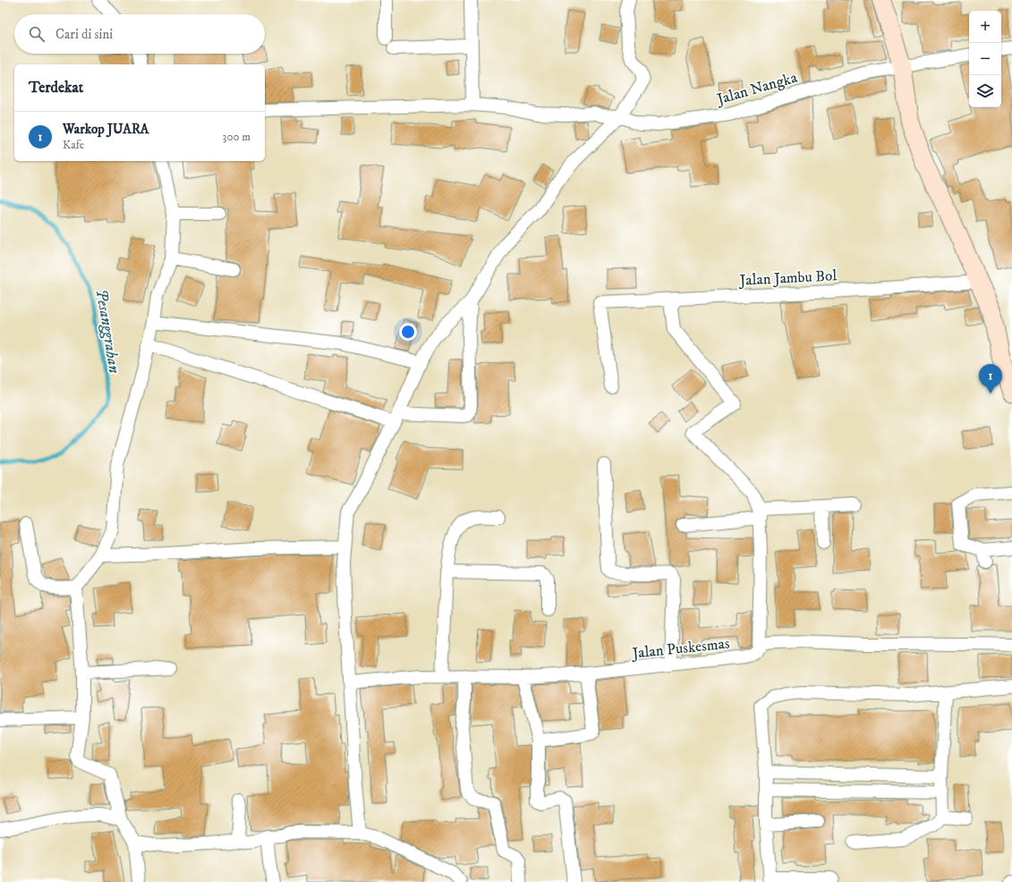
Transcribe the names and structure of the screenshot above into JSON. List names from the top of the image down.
{
  "streets": {
    "street": ["Jalan Nangka", "Jalan Jambu Bol", "Jalan Puskesmas"]
  },
  "water": ["Pesanggrahan"],
  "page": {
    "map_buttons": ["+", "−"],
    "search": "Cari di sini",
    "heading": "Terdekat",
    "list": [
      {
        "mark": "1",
        "name": "Warkop JUARA",
        "note": "Kafe",
        "value": "300 m"
      }
    ],
    "pins": "1"
  }
}
